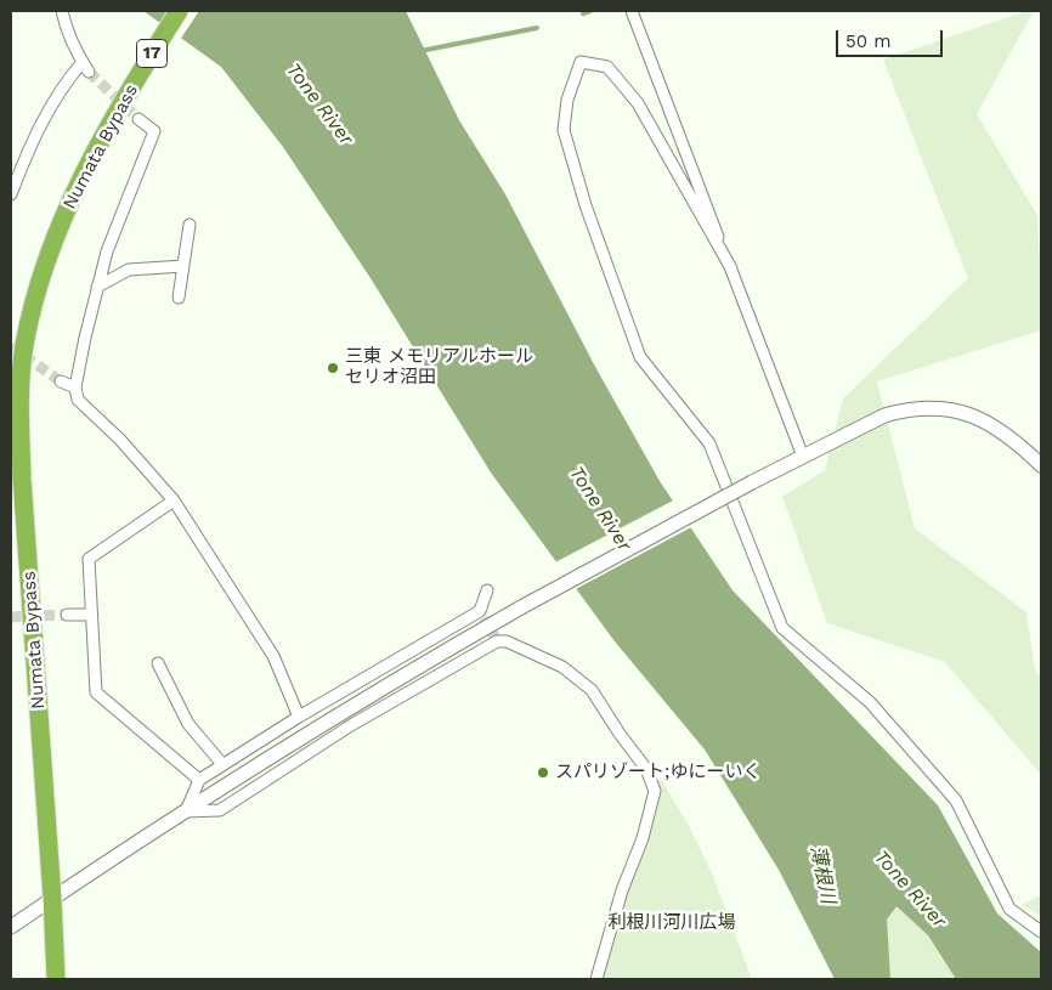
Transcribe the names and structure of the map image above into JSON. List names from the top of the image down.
{
  "streets": {
    "highway": ["17", "Numata Bypass"]
  },
  "water": ["Tone River", "薄根川"],
  "parks": ["利根川河川広場"],
  "places": ["三東 メモリアルホール セリオ沼田", "スパリゾート;ゆにーいく"],
  "scale_bar": "50 m"
}
